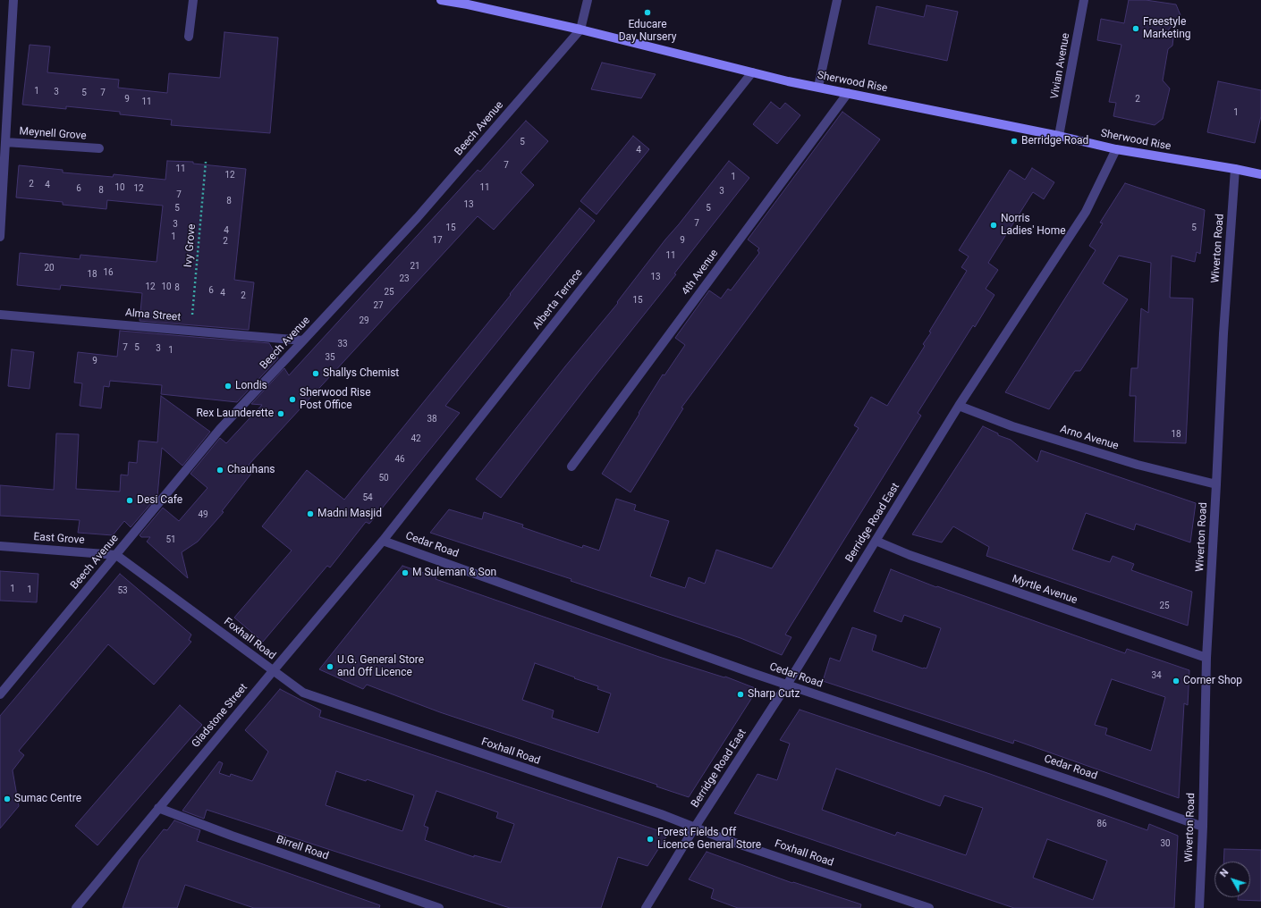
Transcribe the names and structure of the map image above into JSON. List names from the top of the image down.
{
  "streets": {
    "main road": ["Sherwood Rise"],
    "street": [
      "Vivian Avenue",
      "Beech Avenue",
      "Meynell Grove",
      "Wiverton Road",
      "4th Avenue",
      "Alberta Terrace",
      "Alma Street",
      "Arno Avenue",
      "Berridge Road East",
      "East Grove",
      "Cedar Road",
      "Myrtle Avenue",
      "Foxhall Road",
      "Gladstone Street",
      "Birrell Road"
    ],
    "path": ["Ivy Grove"]
  },
  "crossings": [
    ["Vivian Avenue", "Sherwood Rise"],
    ["Sherwood Rise", "Beech Avenue"],
    ["Sherwood Rise", "Wiverton Road"],
    ["Sherwood Rise", "4th Avenue"],
    ["Sherwood Rise", "Alberta Terrace"],
    ["Sherwood Rise", "Berridge Road East"],
    ["Beech Avenue", "Alma Street"],
    ["Beech Avenue", "East Grove"],
    ["Beech Avenue", "Foxhall Road"],
    ["Ivy Grove", "Alma Street"],
    ["Wiverton Road", "Arno Avenue"],
    ["Wiverton Road", "Cedar Road"],
    ["Wiverton Road", "Myrtle Avenue"],
    ["Alberta Terrace", "Cedar Road"],
    ["Alberta Terrace", "Gladstone Street"],
    ["Arno Avenue", "Berridge Road East"],
    ["Berridge Road East", "Cedar Road"],
    ["Berridge Road East", "Myrtle Avenue"],
    ["Berridge Road East", "Foxhall Road"],
    ["East Grove", "Foxhall Road"],
    ["Cedar Road", "Gladstone Street"],
    ["Foxhall Road", "Gladstone Street"],
    ["Gladstone Street", "Birrell Road"]
  ],
  "places": [
    "Educare Day Nursery",
    "Freestyle Marketing",
    "Berridge Road",
    "Norris Ladies' Home",
    "Shallys Chemist",
    "Londis",
    "Sherwood Rise Post Office",
    "Rex Launderette",
    "Chauhans",
    "Desi Cafe",
    "Madni Masjid",
    "M Suleman & Son",
    "U.G. General Store and Off Licence",
    "Corner Shop",
    "Sharp Cutz",
    "Sumac Centre",
    "Forest Fields Off Licence General Store"
  ],
  "house_numbers": [
    "1",
    "3",
    "5",
    "7",
    "9",
    "2",
    "11",
    "1",
    "5",
    "4",
    "7",
    "11",
    "12",
    "1",
    "2",
    "4",
    "10",
    "11",
    "6",
    "12",
    "8",
    "3",
    "7",
    "8",
    "13",
    "5",
    "5",
    "7",
    "3",
    "15",
    "5",
    "4",
    "1",
    "17",
    "9",
    "2",
    "11",
    "21",
    "20",
    "16",
    "18",
    "13",
    "23",
    "12",
    "10",
    "8",
    "6",
    "25",
    "4",
    "2",
    "15",
    "27",
    "29",
    "33",
    "7",
    "5",
    "3",
    "1",
    "35",
    "9",
    "38",
    "18",
    "42",
    "46",
    "50",
    "54",
    "49",
    "51",
    "1",
    "1",
    "53",
    "25",
    "34",
    "86",
    "30"
  ],
  "north": "top left"
}
